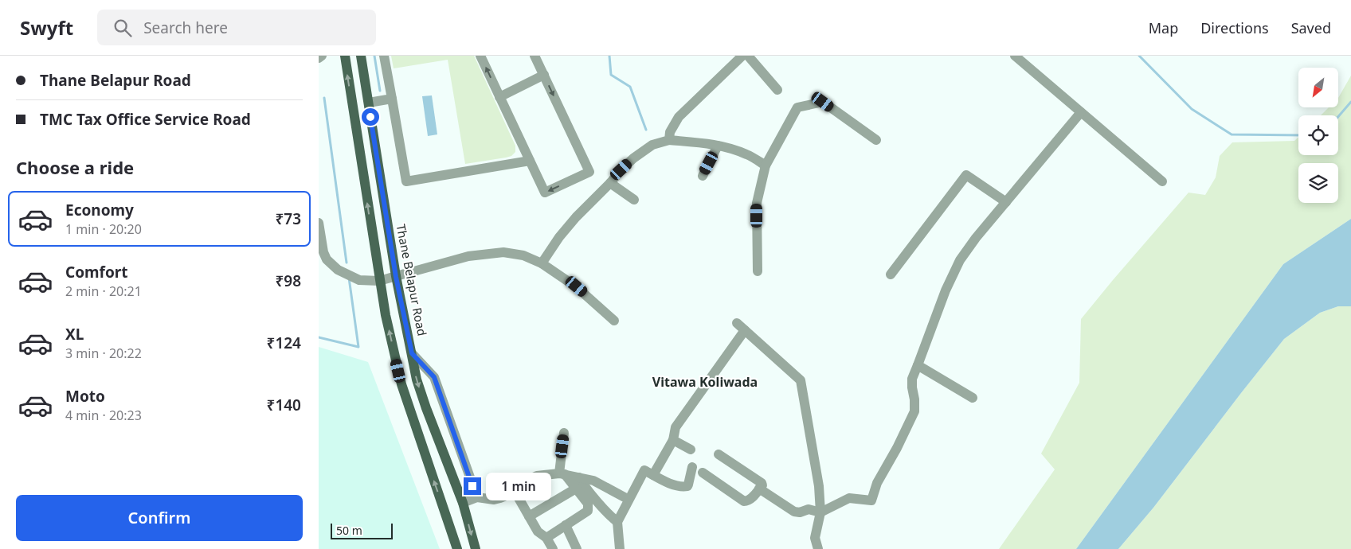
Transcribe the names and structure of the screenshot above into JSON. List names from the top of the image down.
{
  "streets": {
    "main road": ["Thane Belapur Road"]
  },
  "districts": ["Vitawa Koliwada"],
  "scale_bar": "50 m",
  "north": "bottom left",
  "page": {
    "header": "Swyft",
    "search": "Search here",
    "nav": ["Map", "Directions", "Saved"],
    "banner": ["Thane Belapur Road", "TMC Tax Office Service Road"],
    "heading": "Choose a ride",
    "list": [
      {
        "name": "Economy",
        "note": "1 min · 20:20",
        "value": "₹73"
      },
      {
        "name": "Comfort",
        "note": "2 min · 20:21",
        "value": "₹98"
      },
      {
        "name": "XL",
        "note": "3 min · 20:22",
        "value": "₹124"
      },
      {
        "name": "Moto",
        "note": "4 min · 20:23",
        "value": "₹140"
      }
    ],
    "bubble": "1 min",
    "buttons": "Confirm",
    "scale": "50 m"
  }
}
